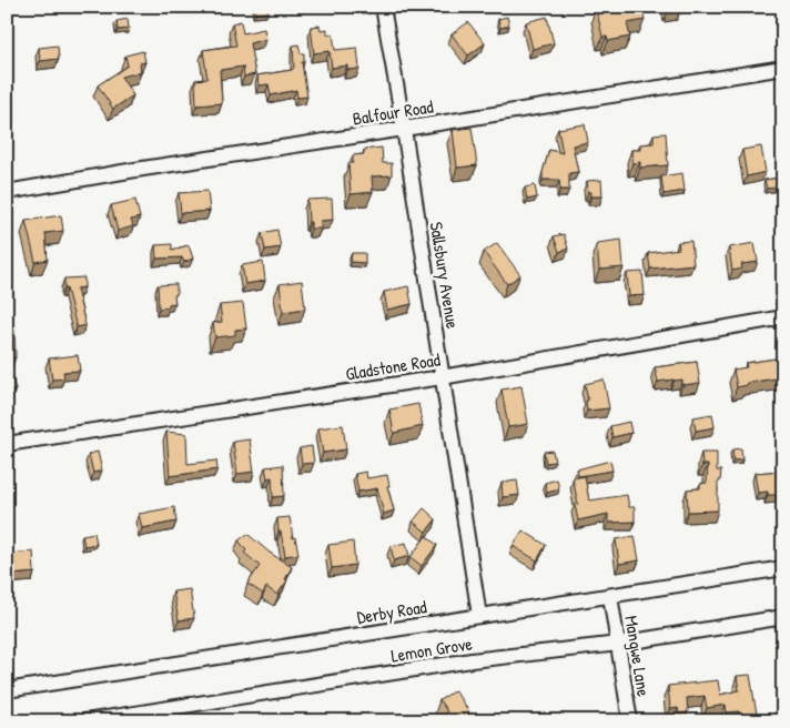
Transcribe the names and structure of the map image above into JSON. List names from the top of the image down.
{
  "streets": {
    "street": [
      "Balfour Road",
      "Sallsbury Avenue",
      "Gladstone Road",
      "Derby Road",
      "Lemon Grove",
      "Mangwe Lane"
    ]
  },
  "crossings": [
    ["Balfour Road", "Sallsbury Avenue"],
    ["Sallsbury Avenue", "Gladstone Road"],
    ["Sallsbury Avenue", "Derby Road"],
    ["Derby Road", "Mangwe Lane"],
    ["Lemon Grove", "Mangwe Lane"]
  ]
}
